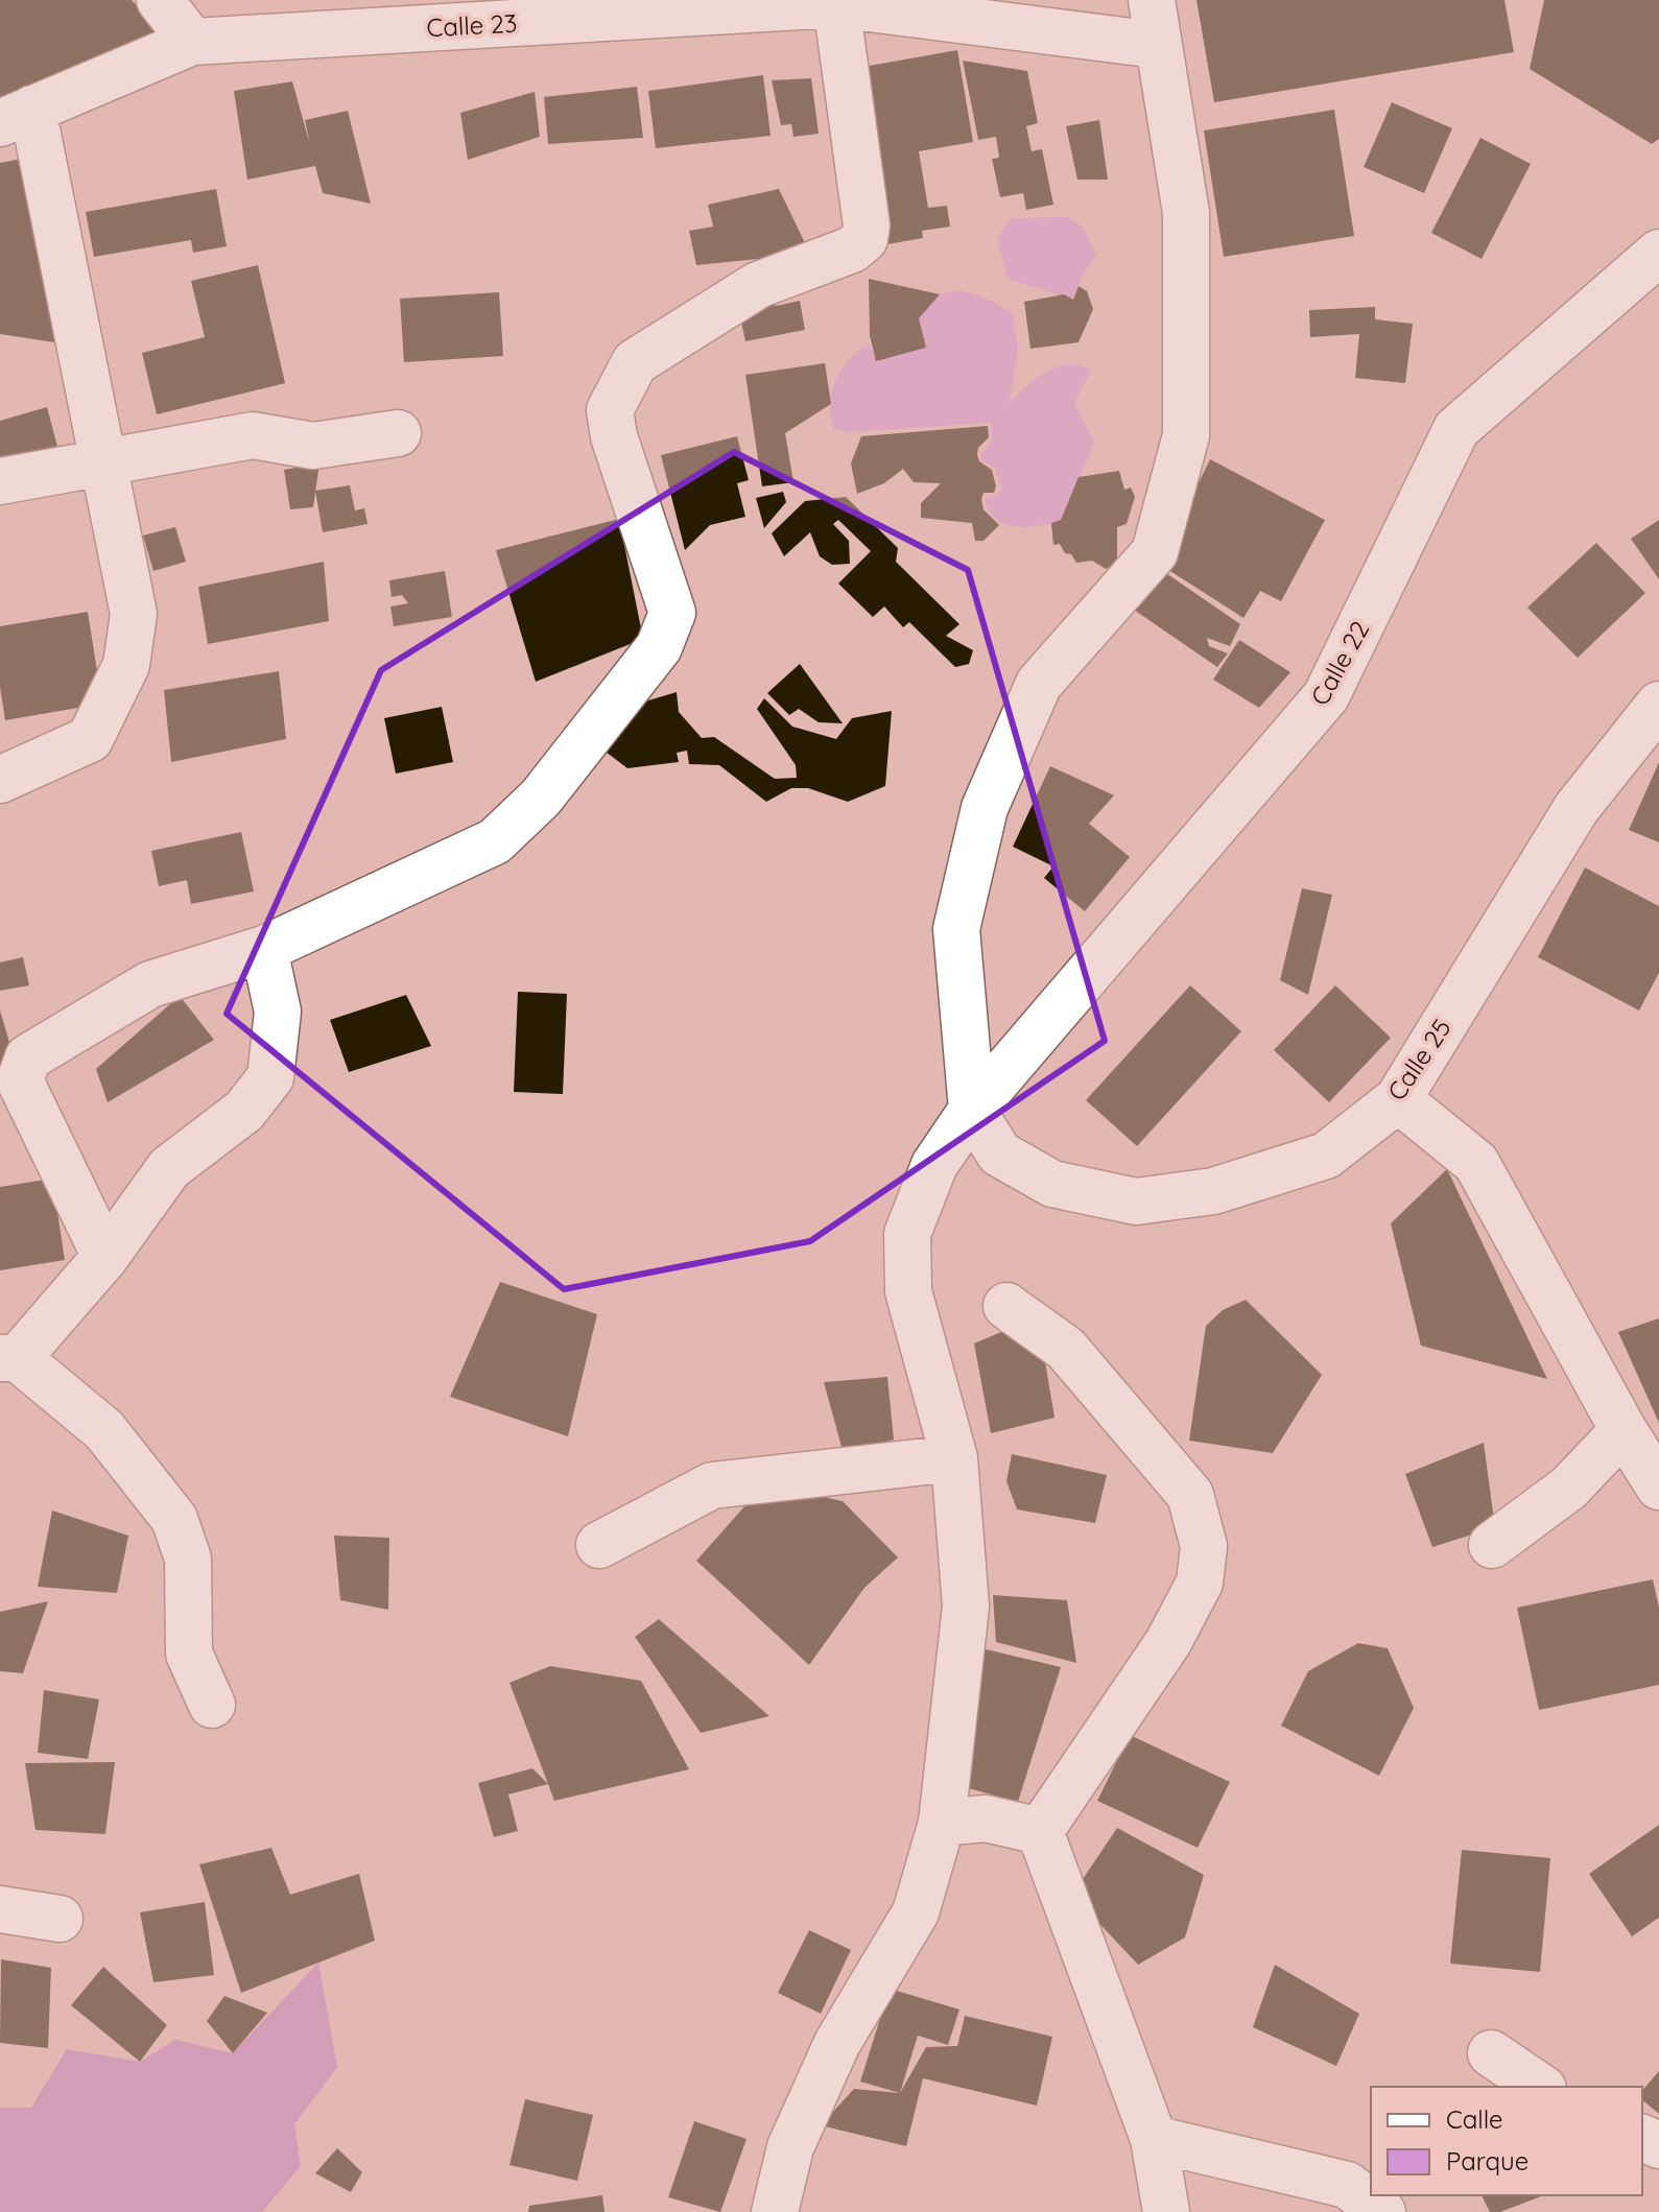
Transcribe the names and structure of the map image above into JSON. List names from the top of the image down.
{
  "streets": {
    "street": ["Calle 23", "Calle 22", "Calle 25"]
  },
  "crossings": [
    ["Calle 22", "Calle 25"]
  ],
  "legend": ["Calle", "Parque"]
}
